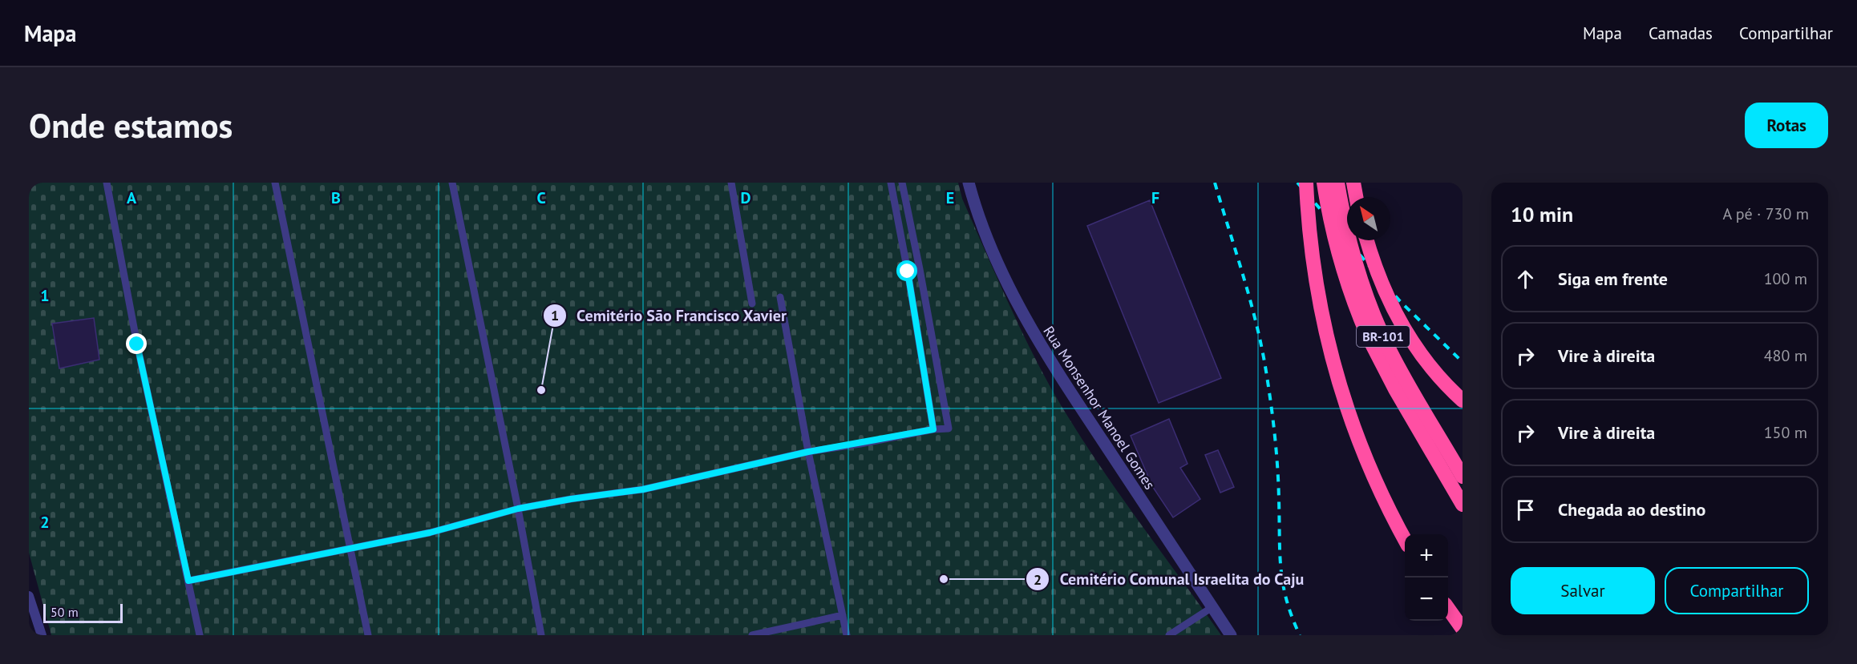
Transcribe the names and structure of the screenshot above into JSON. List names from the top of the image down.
{
  "streets": {
    "highway": ["BR-101"],
    "street": ["Rua Monsenhor Manoel Gomes"]
  },
  "places": ["Cemitério São Francisco Xavier", "Cemitério Comunal Israelita do Caju"],
  "scale_bar": "50 m",
  "north": "top left",
  "page": {
    "header": "Mapa",
    "nav": ["Mapa", "Camadas", "Compartilhar"],
    "buttons": [
      "Rotas",
      ["Salvar", "Compartilhar"]
    ],
    "title": "Onde estamos",
    "heading": ["10 min", "A pé · 730 m"],
    "list": [
      ["Siga em frente", "100 m"],
      ["Vire à direita", "480 m"],
      ["Vire à direita", "150 m"],
      "Chegada ao destino"
    ],
    "map_buttons": ["+", "−"],
    "scale": "50 m"
  },
  "grid": {
    "columns": [
      "A",
      "B",
      "C",
      "D",
      "E",
      "F"
    ],
    "rows": ["1", "2"]
  }
}
